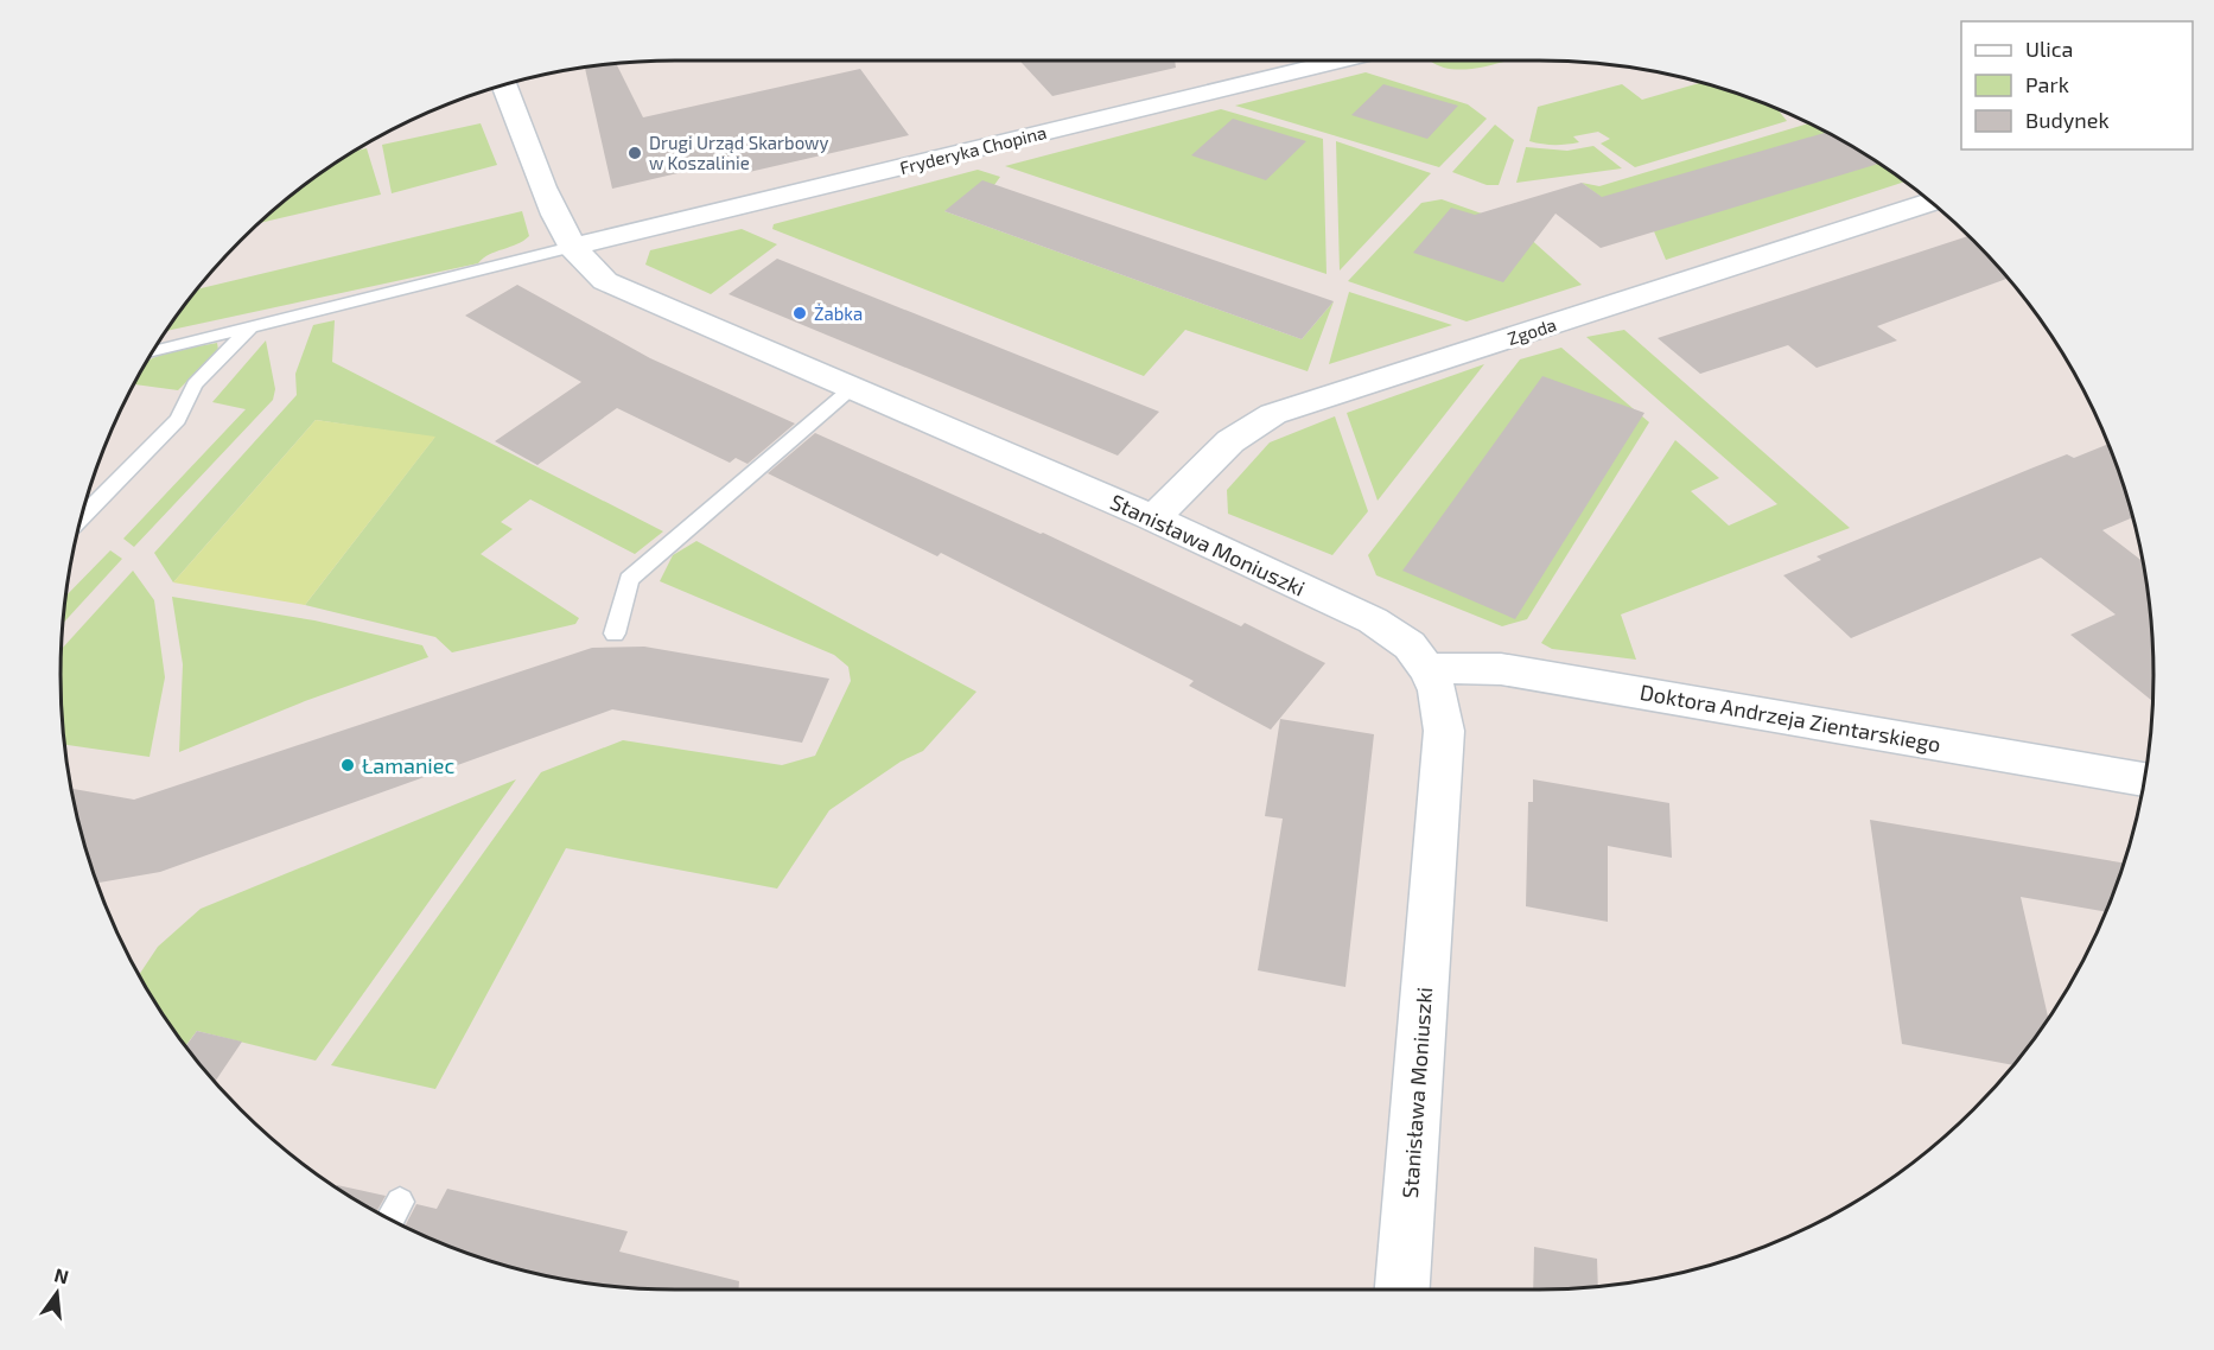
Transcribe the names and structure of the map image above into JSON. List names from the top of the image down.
{
  "streets": {
    "street": [
      "Fryderyka Chopina",
      "Zgoda",
      "Stanisława Moniuszki",
      "Doktora Andrzeja Zientarskiego"
    ]
  },
  "crossings": [
    ["Fryderyka Chopina", "Stanisława Moniuszki"],
    ["Zgoda", "Stanisława Moniuszki"],
    ["Stanisława Moniuszki", "Doktora Andrzeja Zientarskiego"]
  ],
  "places": ["Drugi Urząd Skarbowy w Koszalinie", "Żabka", "Łamaniec"],
  "legend": ["Ulica", "Park", "Budynek"],
  "north": "top"
}
